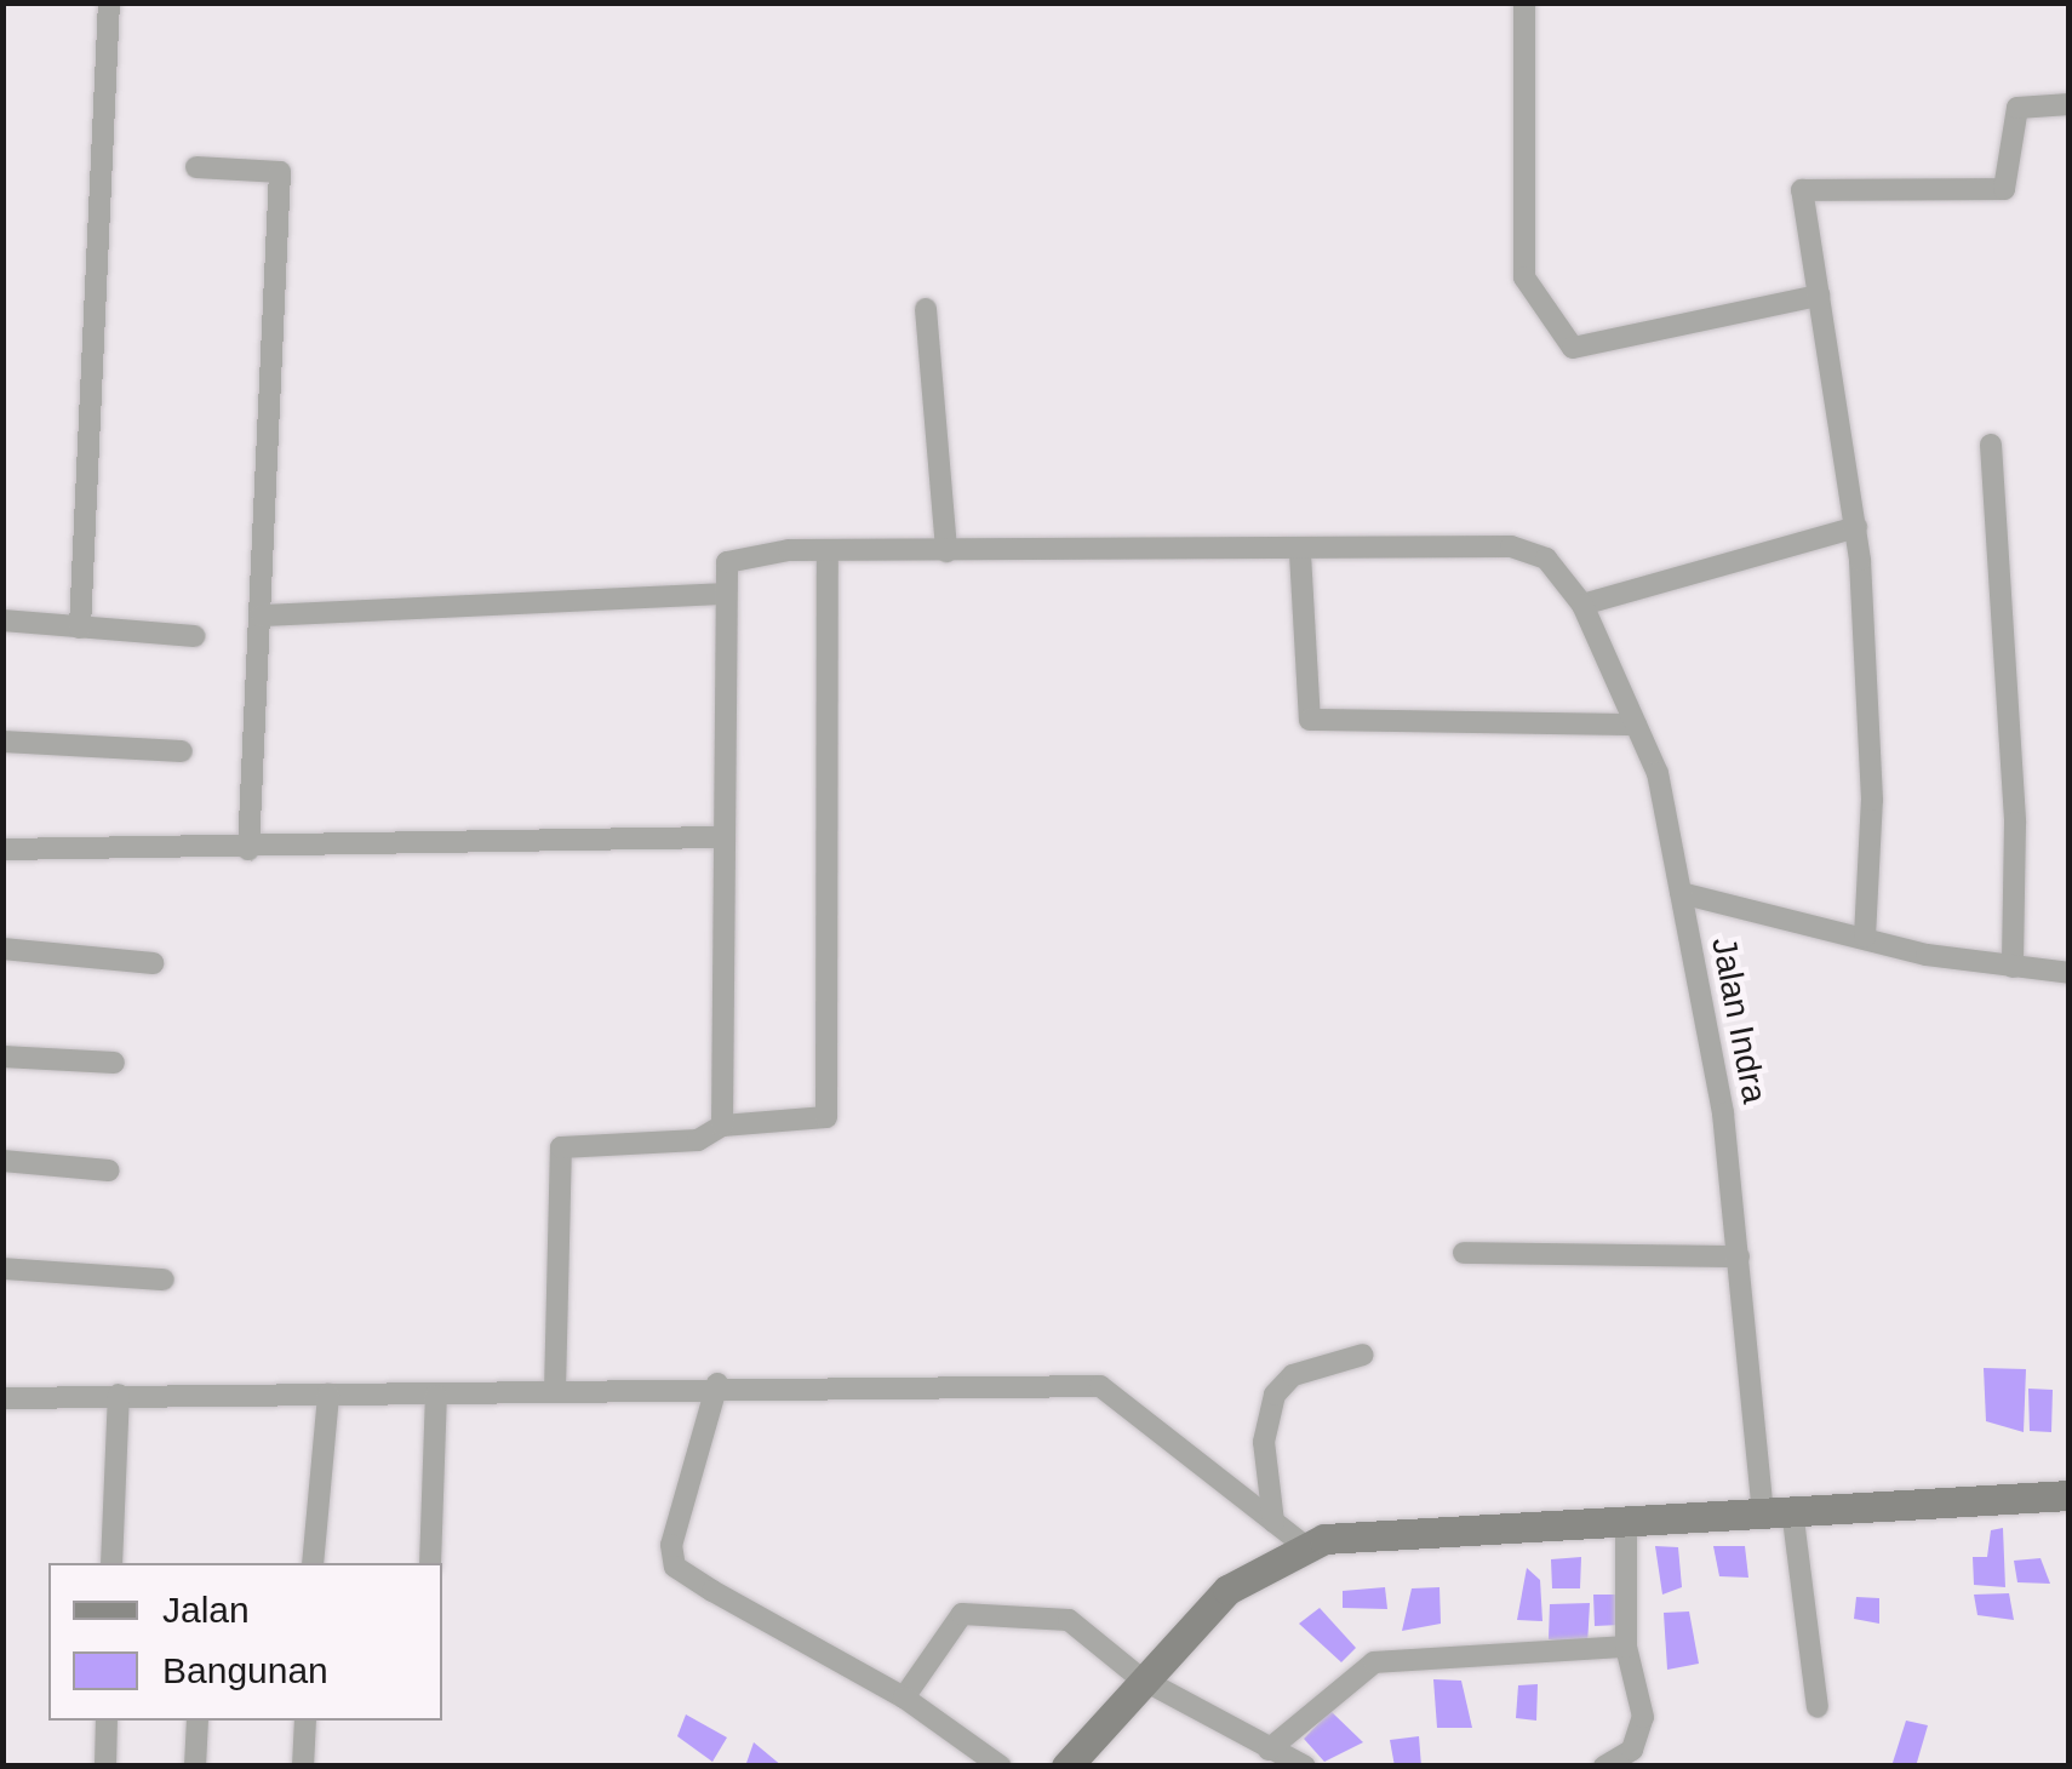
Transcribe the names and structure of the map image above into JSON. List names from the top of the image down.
{
  "streets": {
    "street": ["Jalan Indra"]
  },
  "legend": ["Jalan", "Bangunan"]
}
